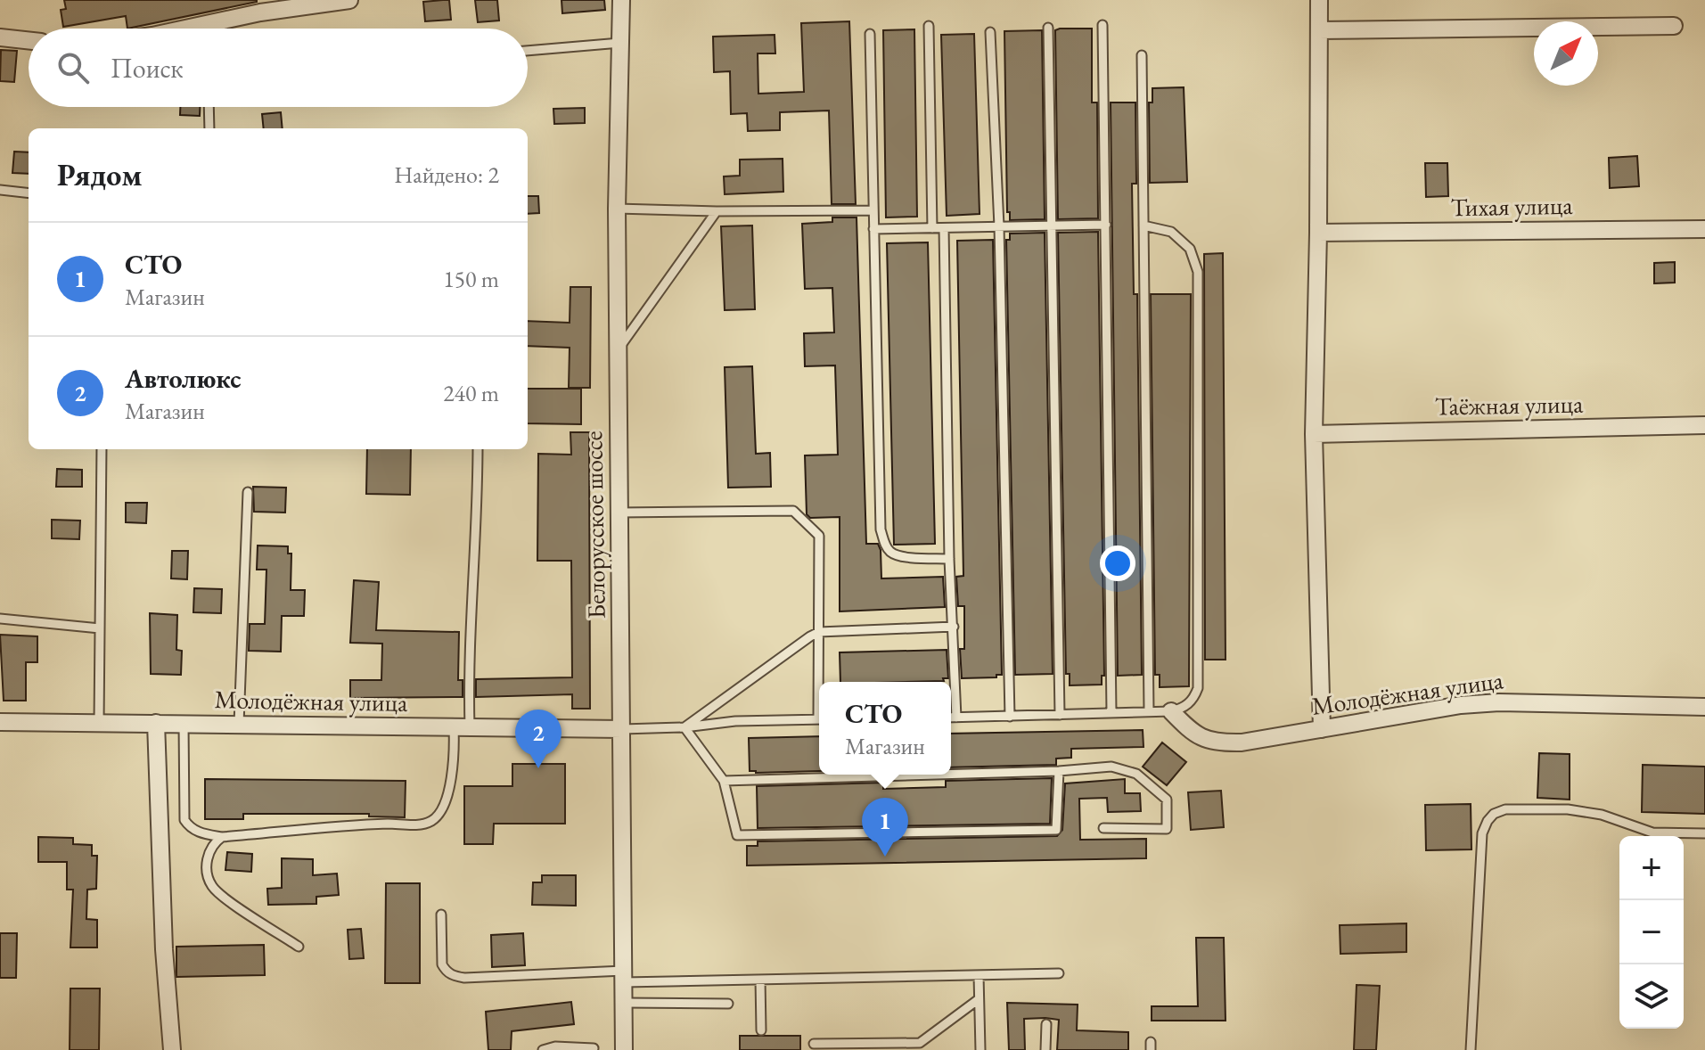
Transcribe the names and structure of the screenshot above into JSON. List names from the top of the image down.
{
  "streets": {
    "street": [
      "Тихая улица",
      "Таёжная улица",
      "Белорусское шоссе",
      "Молодёжная улица"
    ]
  },
  "crossings": [
    ["Белорусское шоссе", "Молодёжная улица"]
  ],
  "north": "top right",
  "page": {
    "search": "Поиск",
    "heading": ["Рядом", "Найдено: 2"],
    "list": [
      {
        "mark": "1",
        "name": "СТО",
        "note": "Магазин",
        "value": "150 m"
      },
      {
        "mark": "2",
        "name": "Автолюкс",
        "note": "Магазин",
        "value": "240 m"
      }
    ],
    "popup": ["СТО", "Магазин"],
    "pins": ["2", "1"],
    "map_buttons": ["+", "−"]
  }
}
